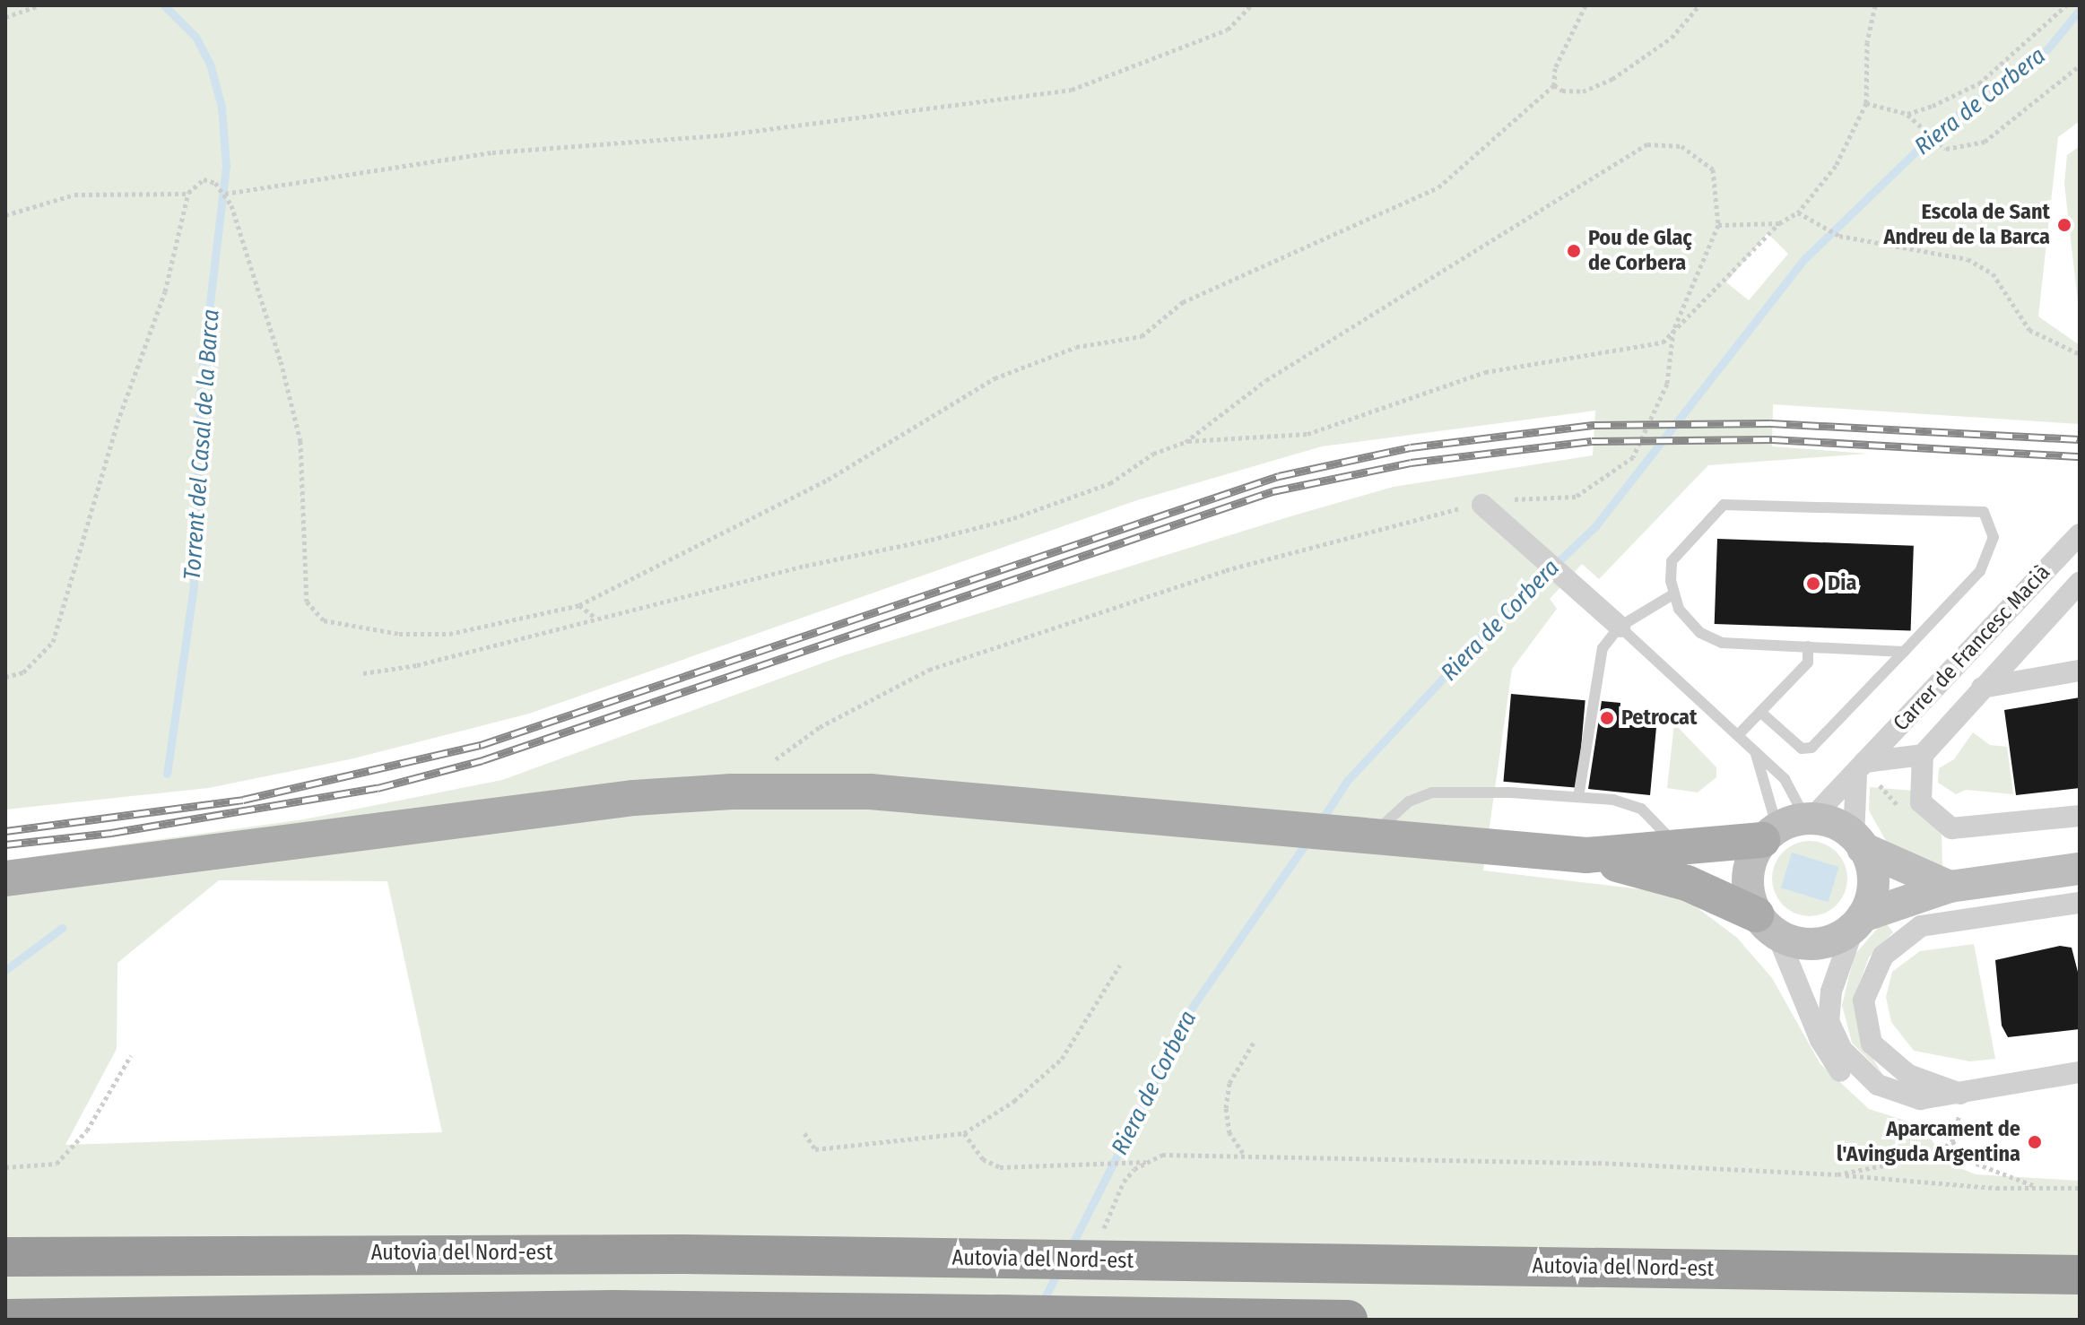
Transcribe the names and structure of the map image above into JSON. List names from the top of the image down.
{
  "streets": {
    "highway": ["Autovia del Nord-est"],
    "street": ["Carrer de Francesc Macià"]
  },
  "water": ["Riera de Corbera", "Torrent del Casal de la Barca"],
  "places": [
    "Escola de Sant Andreu de la Barca",
    "Pou de Glaç de Corbera",
    "Dia",
    "Petrocat",
    "Aparcament de l'Avinguda Argentina"
  ]
}
